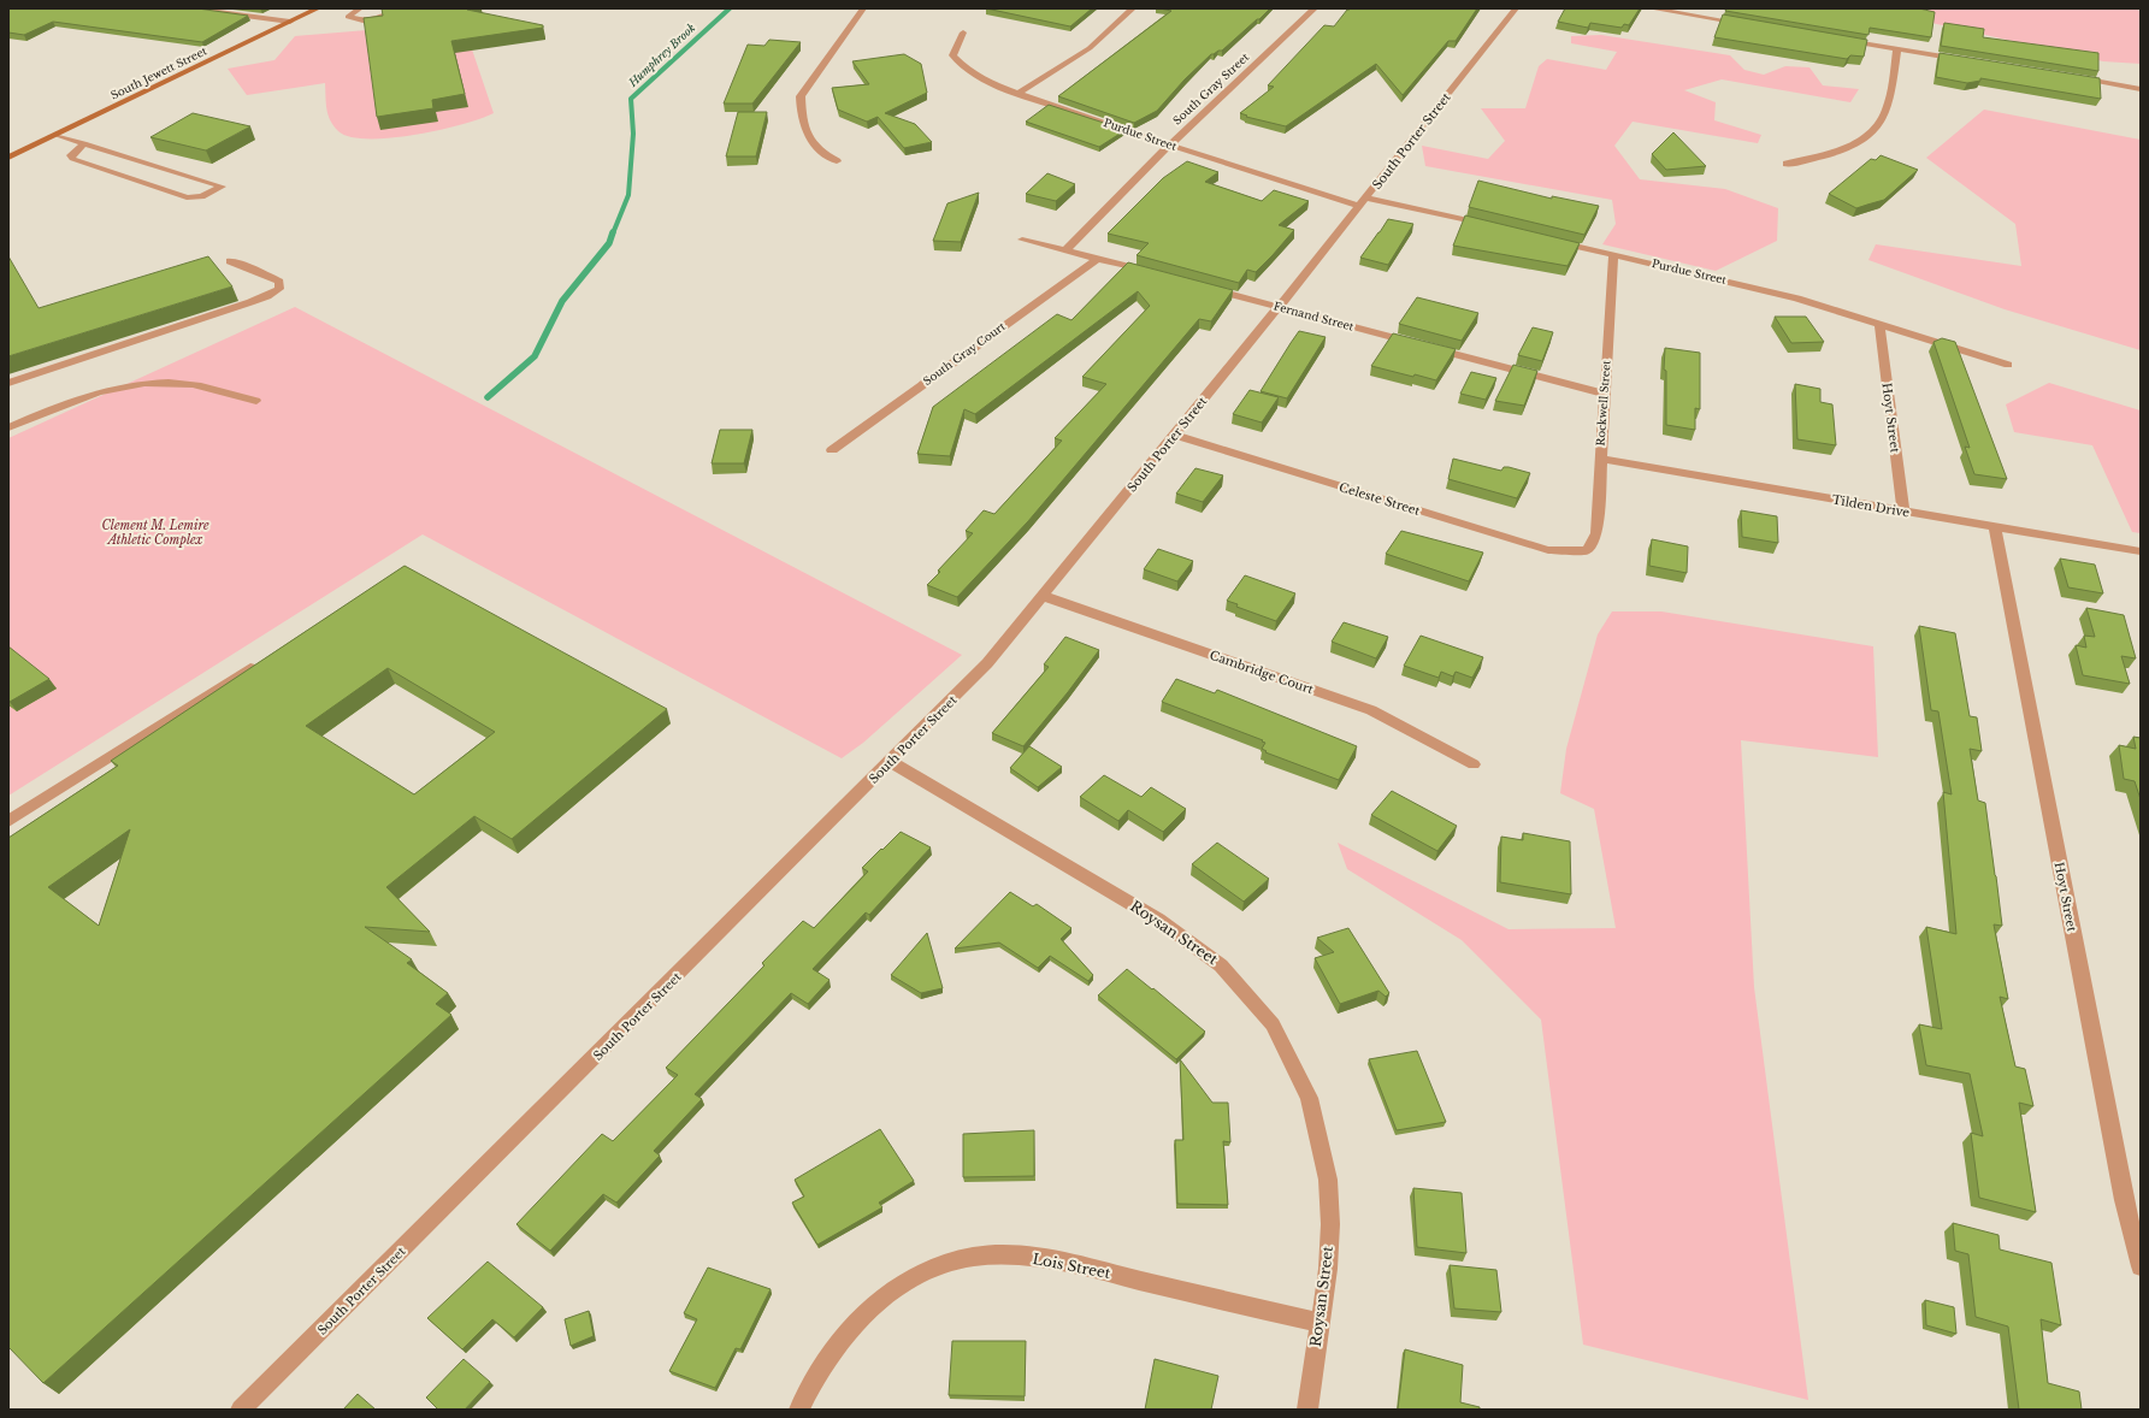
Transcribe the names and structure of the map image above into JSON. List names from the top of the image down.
{
  "streets": {
    "street": [
      "South Jewett Street",
      "South Gray Street",
      "Purdue Street",
      "South Porter Street",
      "Fernand Street",
      "South Gray Court",
      "Rockwell Street",
      "Hoyt Street",
      "Celeste Street",
      "Tilden Drive",
      "Cambridge Court",
      "Roysan Street",
      "Lois Street"
    ]
  },
  "crossings": [
    ["South Gray Street", "Purdue Street"],
    ["Purdue Street", "South Porter Street"],
    ["Purdue Street", "Rockwell Street"],
    ["Purdue Street", "Hoyt Street"],
    ["South Porter Street", "Fernand Street"],
    ["South Porter Street", "Celeste Street"],
    ["South Porter Street", "Cambridge Court"],
    ["South Porter Street", "Roysan Street"],
    ["Fernand Street", "Rockwell Street"],
    ["Rockwell Street", "Celeste Street"],
    ["Rockwell Street", "Tilden Drive"],
    ["Hoyt Street", "Tilden Drive"],
    ["Roysan Street", "Lois Street"]
  ],
  "water": ["Humphrey Brook"],
  "parks": ["Clement M. Lemire Athletic Complex"]
}
